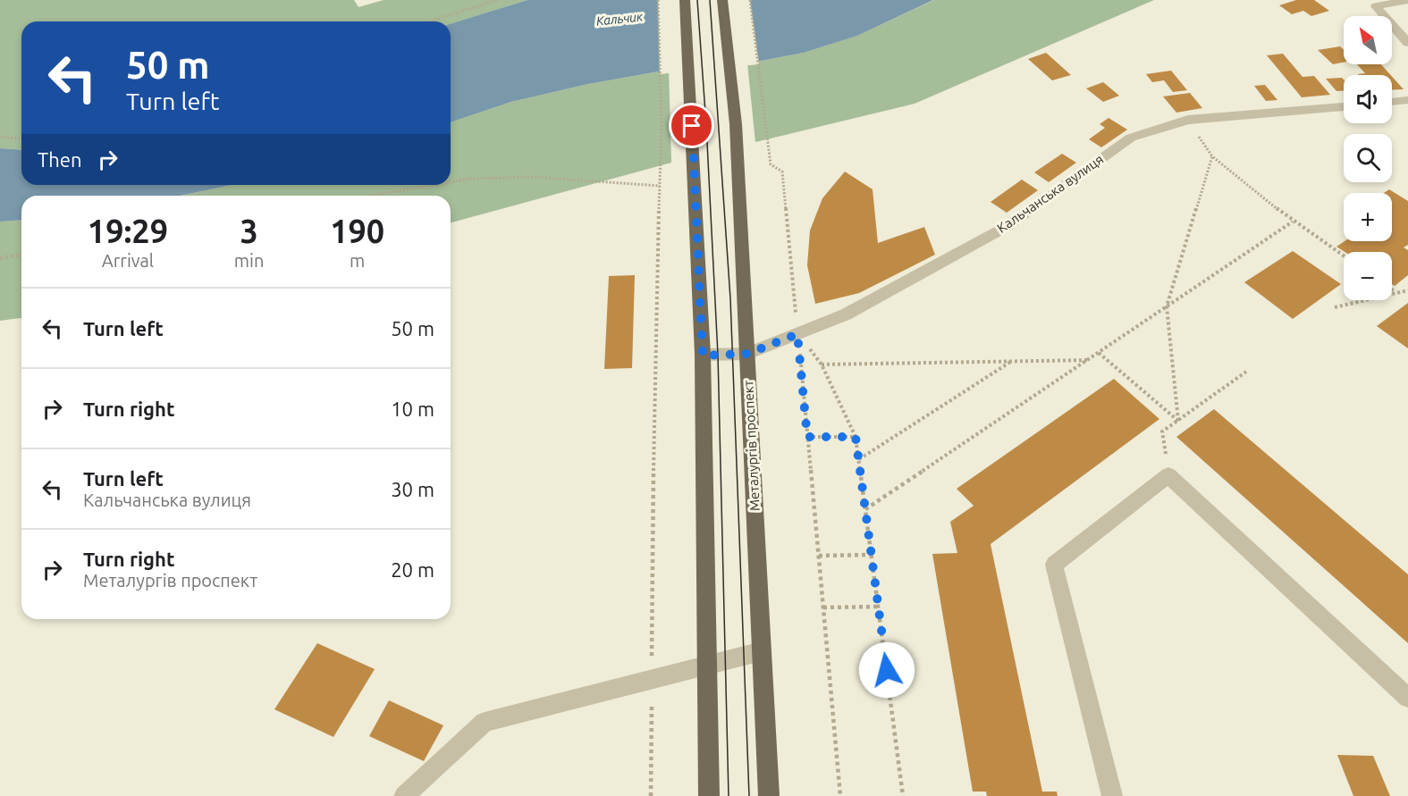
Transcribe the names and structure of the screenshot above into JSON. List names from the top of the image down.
{
  "streets": {
    "main road": ["Металургів проспект"],
    "street": ["Кальчанська вулиця"]
  },
  "crossings": [
    ["Кальчанська вулиця", "Металургів проспект"]
  ],
  "water": ["Кальчик"],
  "north": "top left",
  "page": {
    "map_buttons": ["+", "−"],
    "turn": ["50 m", "Turn left"],
    "then": "Then",
    "eta": [
      "19:29",
      "Arrival",
      "3",
      "min",
      "190",
      "m"
    ],
    "list": [
      {
        "name": "Turn left",
        "value": "50 m"
      },
      {
        "name": "Turn right",
        "value": "10 m"
      },
      {
        "name": "Turn left",
        "note": "Кальчанська вулиця",
        "value": "30 m"
      },
      {
        "name": "Turn right",
        "note": "Металургів проспект",
        "value": "20 m"
      }
    ]
  }
}
